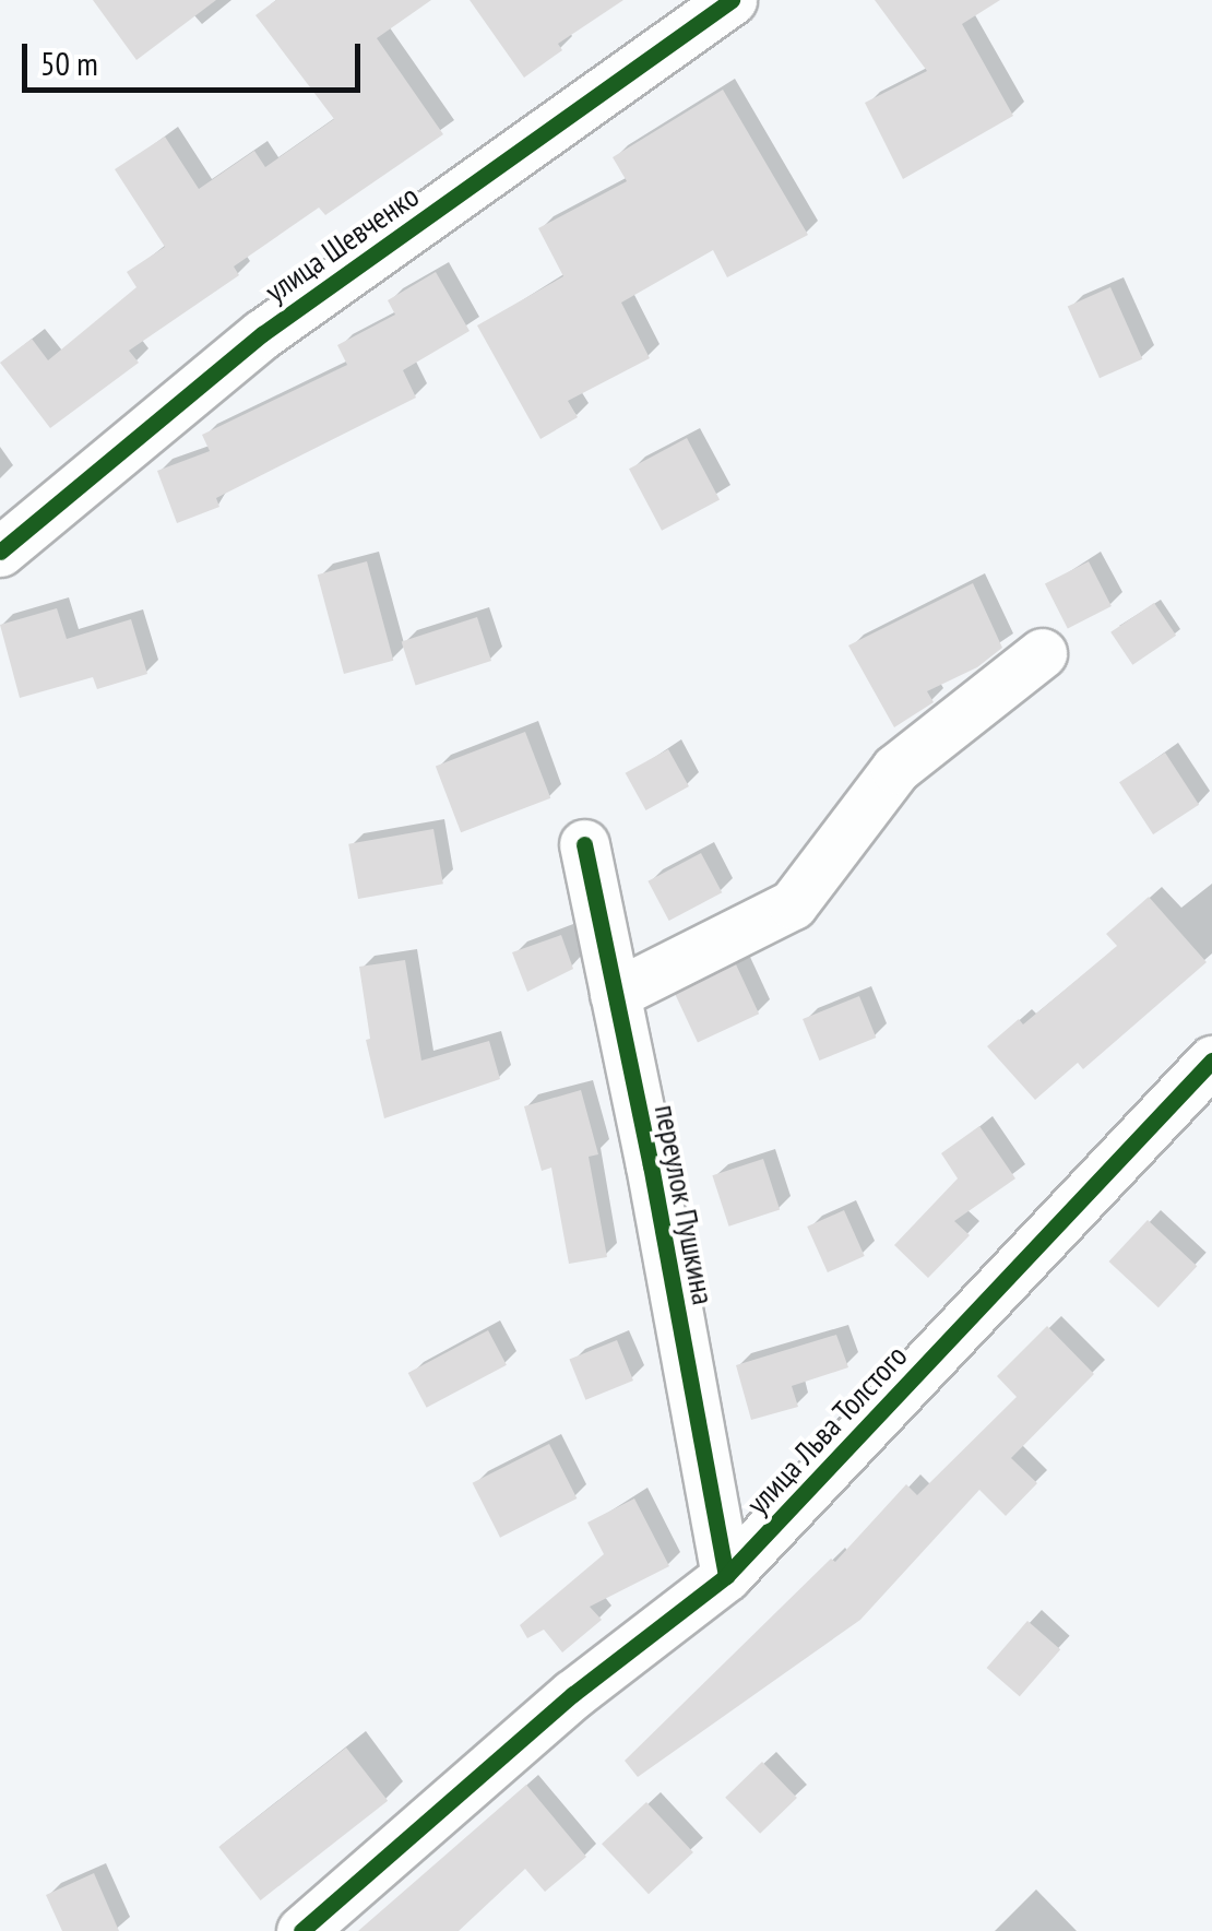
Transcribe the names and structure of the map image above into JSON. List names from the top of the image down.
{
  "streets": {
    "street": ["улица Шевченко", "переулок Пушкина", "улица Льва Толстого"]
  },
  "crossings": [
    ["переулок Пушкина", "улица Льва Толстого"]
  ],
  "scale_bar": "50 m"
}
